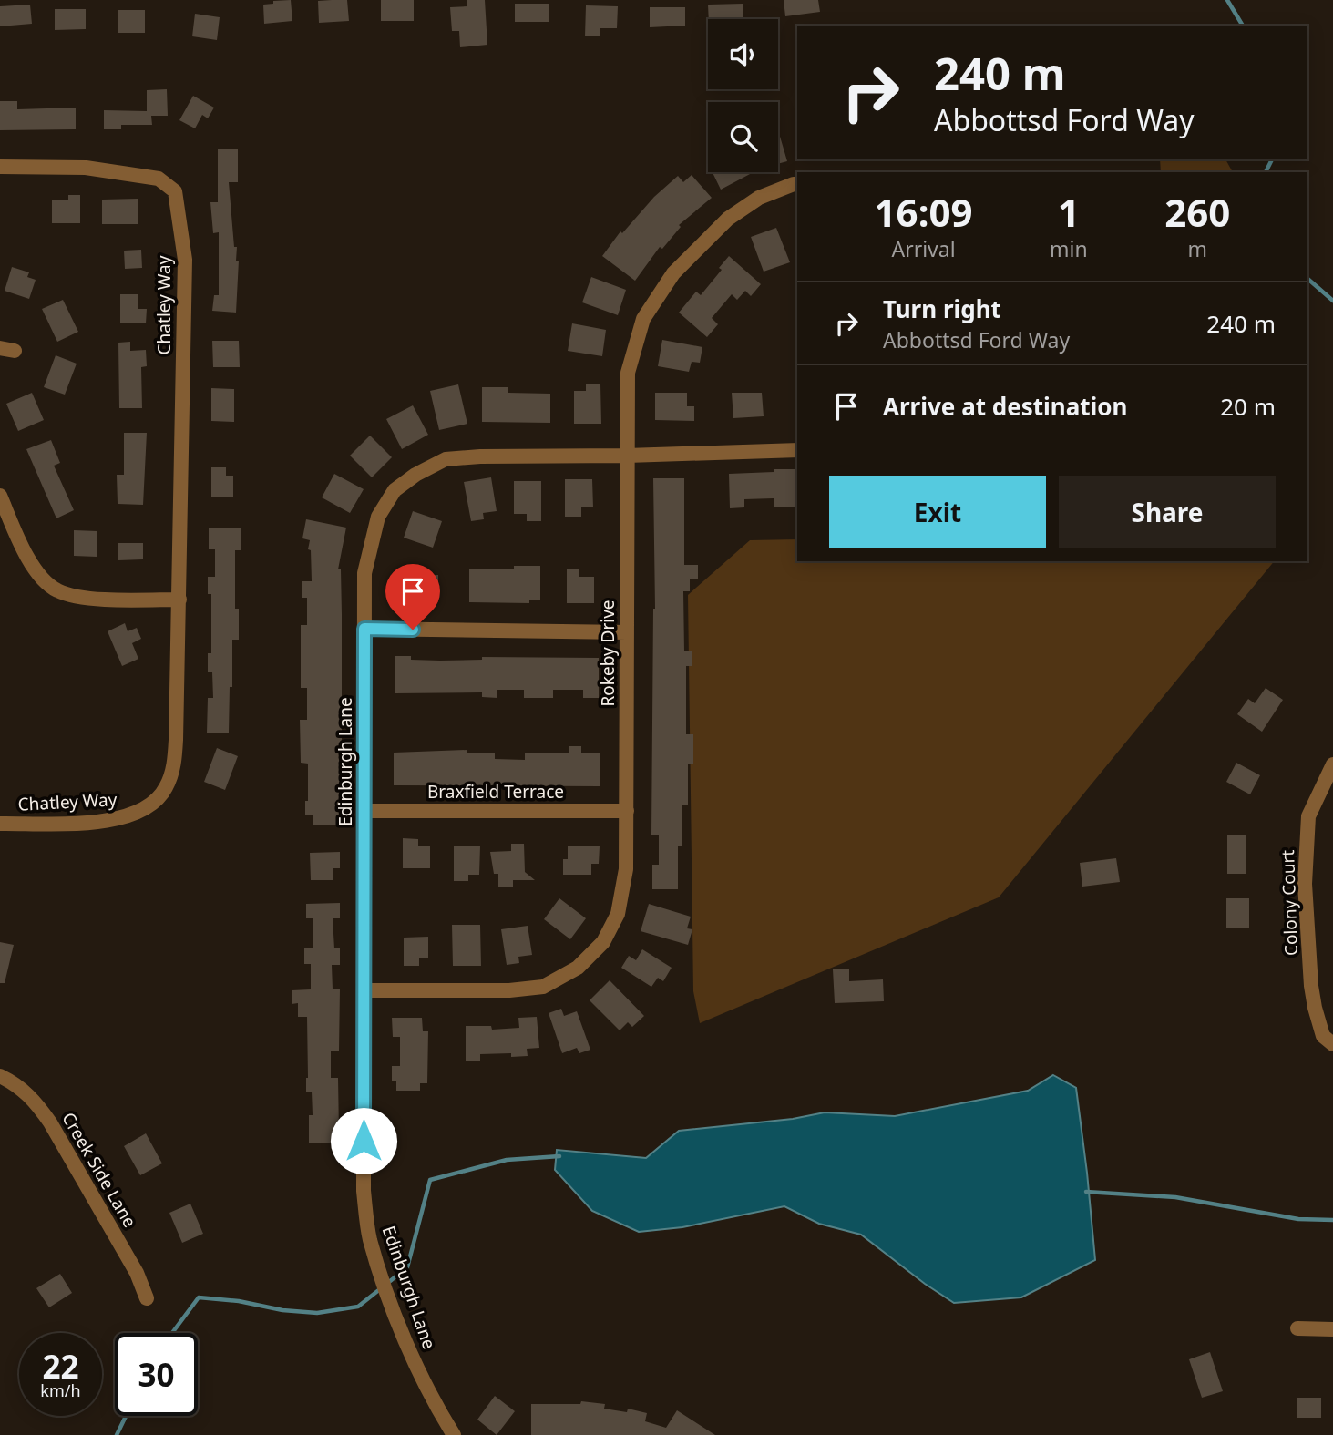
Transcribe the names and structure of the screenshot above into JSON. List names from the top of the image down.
{
  "streets": {
    "street": [
      "Chatley Way",
      "Rokeby Drive",
      "Edinburgh Lane",
      "Braxfield Terrace",
      "Colony Court",
      "Creek Side Lane"
    ]
  },
  "crossings": [
    ["Rokeby Drive", "Edinburgh Lane"],
    ["Rokeby Drive", "Braxfield Terrace"],
    ["Edinburgh Lane", "Braxfield Terrace"]
  ],
  "page": {
    "turn": ["240 m", "Abbottsd Ford Way"],
    "eta": [
      "16:09",
      "Arrival",
      "1",
      "min",
      "260",
      "m"
    ],
    "list": [
      {
        "name": "Turn right",
        "note": "Abbottsd Ford Way",
        "value": "240 m"
      },
      {
        "name": "Arrive at destination",
        "value": "20 m"
      }
    ],
    "buttons": ["Exit", "Share"],
    "speed": "22 km/h",
    "limit": "30"
  }
}
